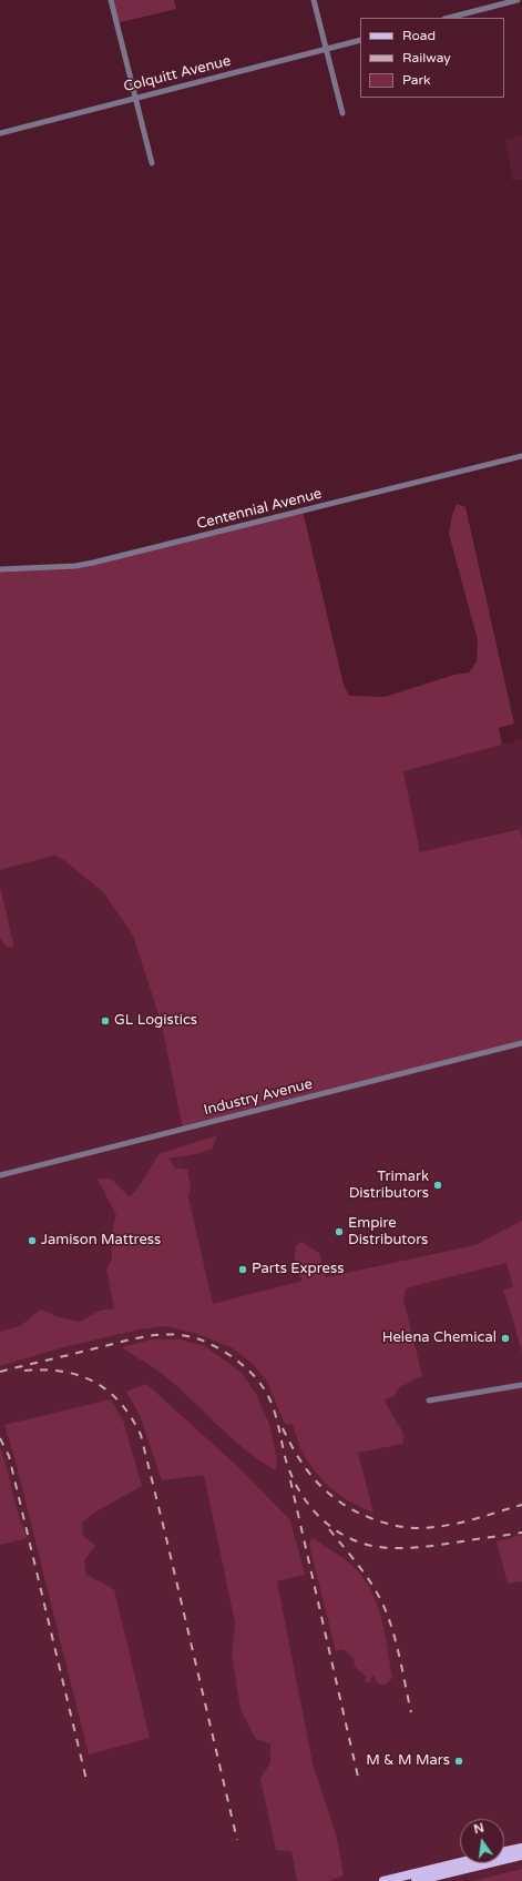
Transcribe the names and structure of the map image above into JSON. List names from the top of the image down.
{
  "streets": {
    "street": ["Colquitt Avenue", "Centennial Avenue", "Industry Avenue"]
  },
  "places": [
    "GL Logistics",
    "Trimark Distributors",
    "Empire Distributors",
    "Jamison Mattress",
    "Parts Express",
    "Helena Chemical",
    "M & M Mars"
  ],
  "legend": ["Road", "Railway", "Park"],
  "north": "top"
}
